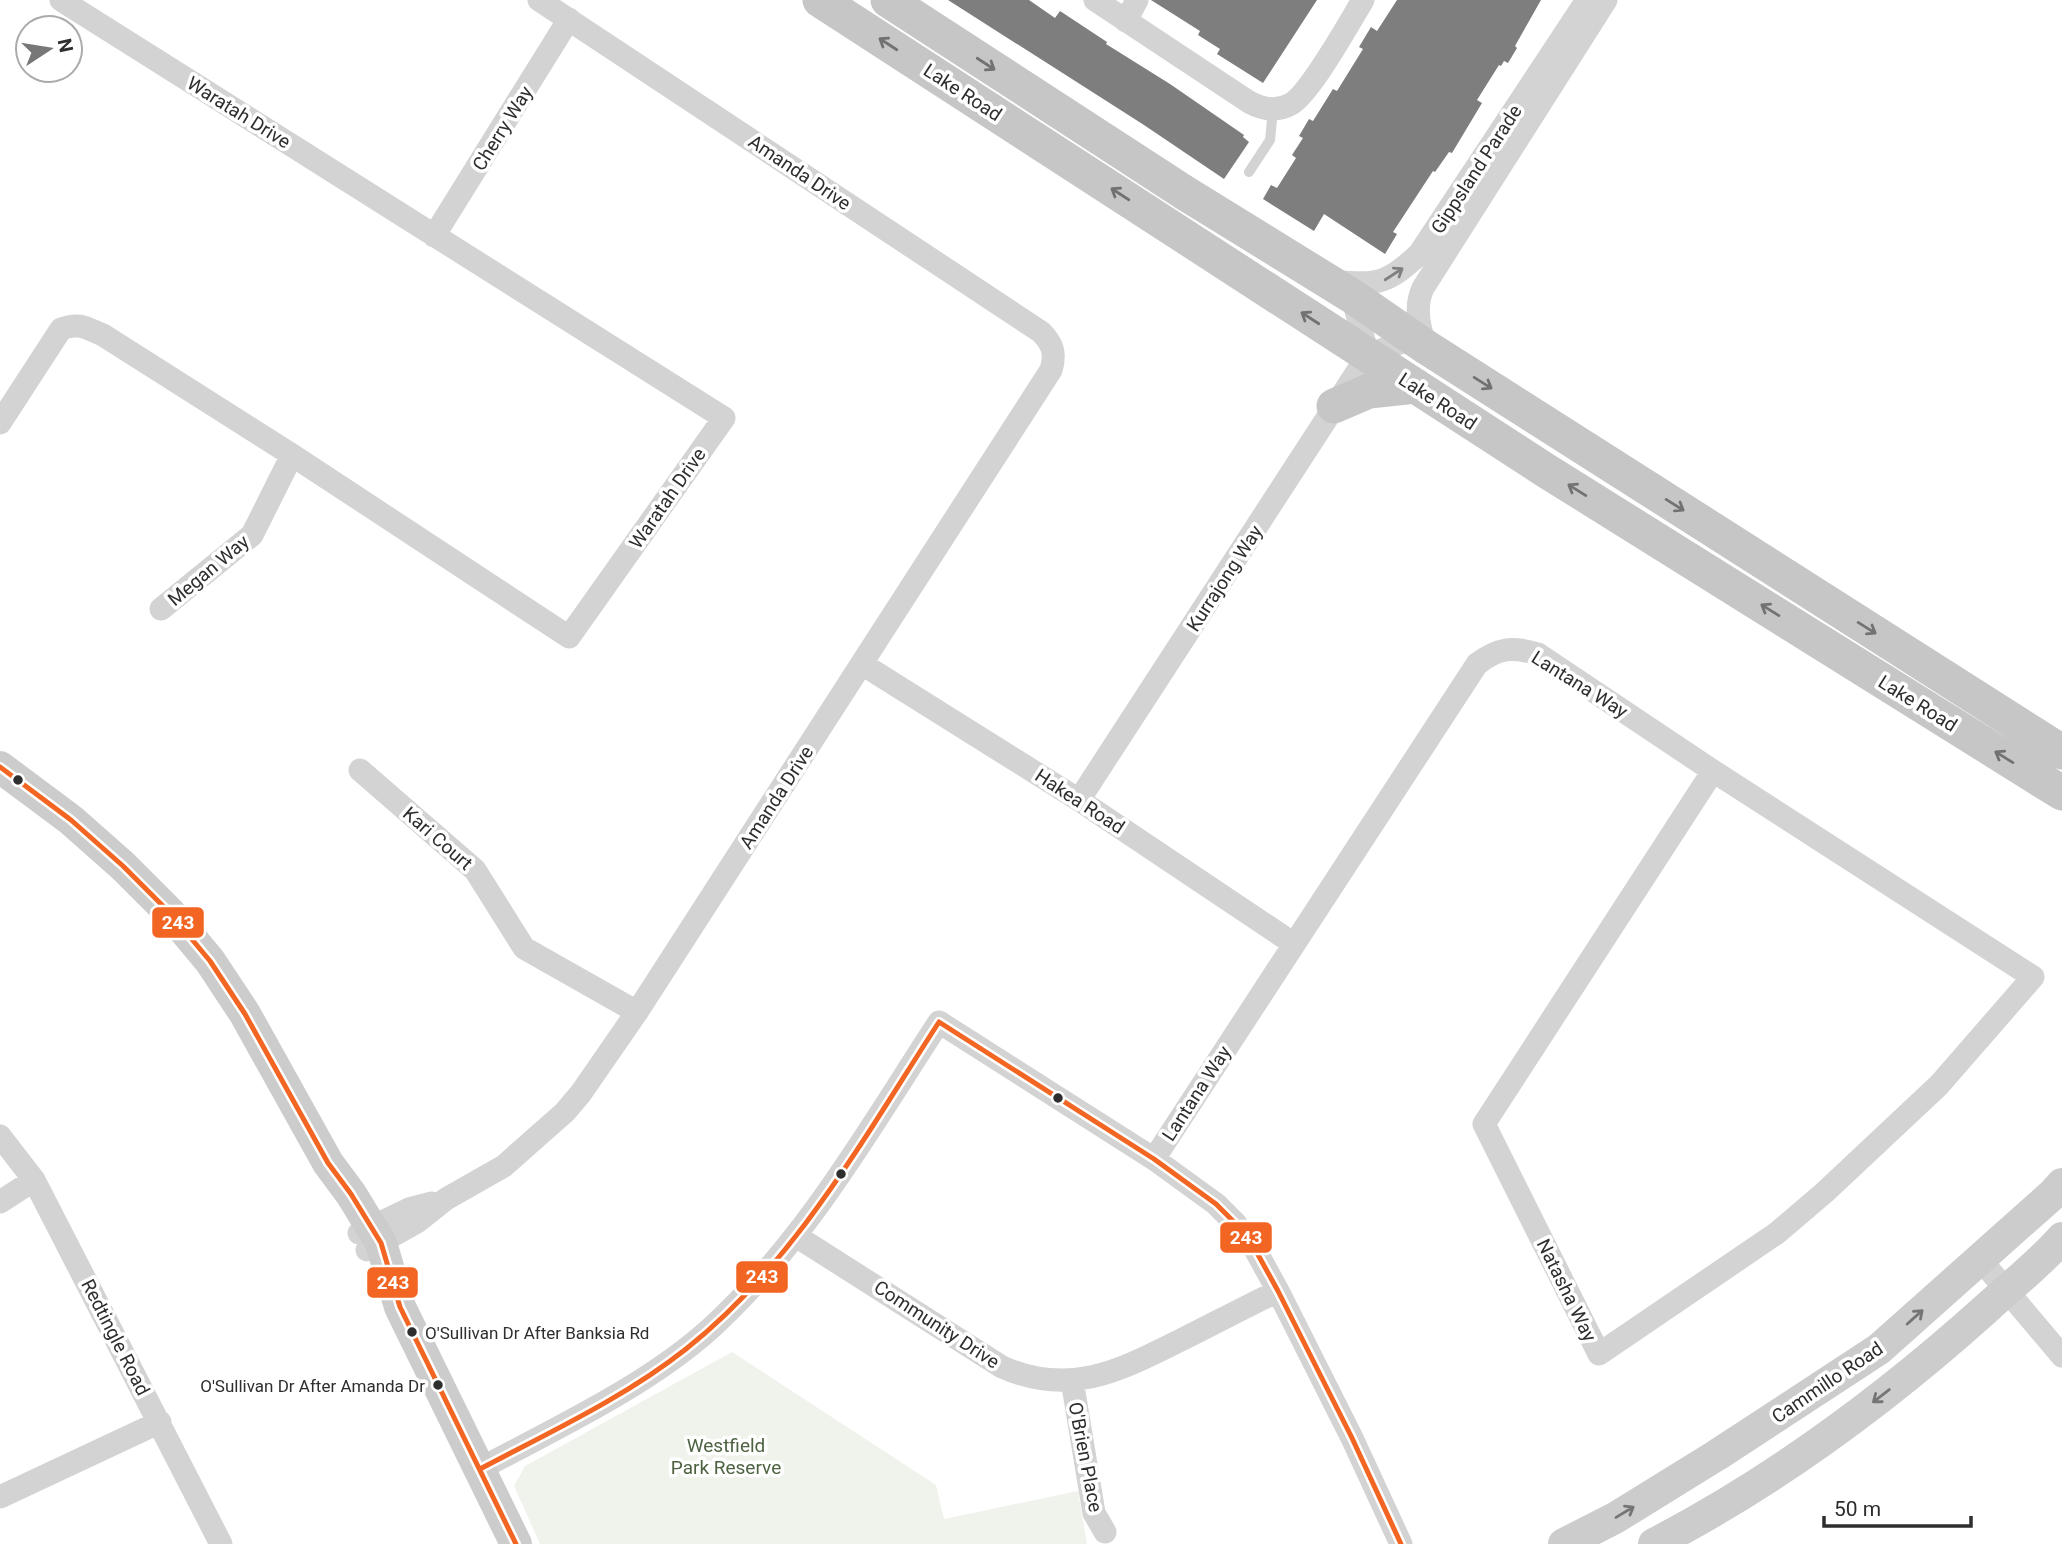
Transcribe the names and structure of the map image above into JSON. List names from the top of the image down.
{
  "streets": {
    "main road": ["Lake Road", "Cammillo Road"],
    "street": [
      "Waratah Drive",
      "Cherry Way",
      "Gippsland Parade",
      "Amanda Drive",
      "Megan Way",
      "Kurrajong Way",
      "Lantana Way",
      "Hakea Road",
      "Kari Court",
      "Natasha Way",
      "Community Drive",
      "Redtingle Road",
      "O'Brien Place"
    ]
  },
  "crossings": [
    ["Lake Road", "Gippsland Parade"],
    ["Lake Road", "Kurrajong Way"],
    ["Waratah Drive", "Cherry Way"],
    ["Waratah Drive", "Megan Way"],
    ["Cherry Way", "Amanda Drive"],
    ["Amanda Drive", "Hakea Road"],
    ["Amanda Drive", "Kari Court"],
    ["Kurrajong Way", "Hakea Road"],
    ["Lantana Way", "Hakea Road"],
    ["Lantana Way", "Natasha Way"],
    ["Community Drive", "O'Brien Place"]
  ],
  "parks": ["Westfield Park Reserve"],
  "places": ["O'Sullivan Dr After Banksia Rd", "O'Sullivan Dr After Amanda Dr"],
  "lines": ["transit line 243"],
  "scale_bar": "50 m",
  "north": "right"
}
